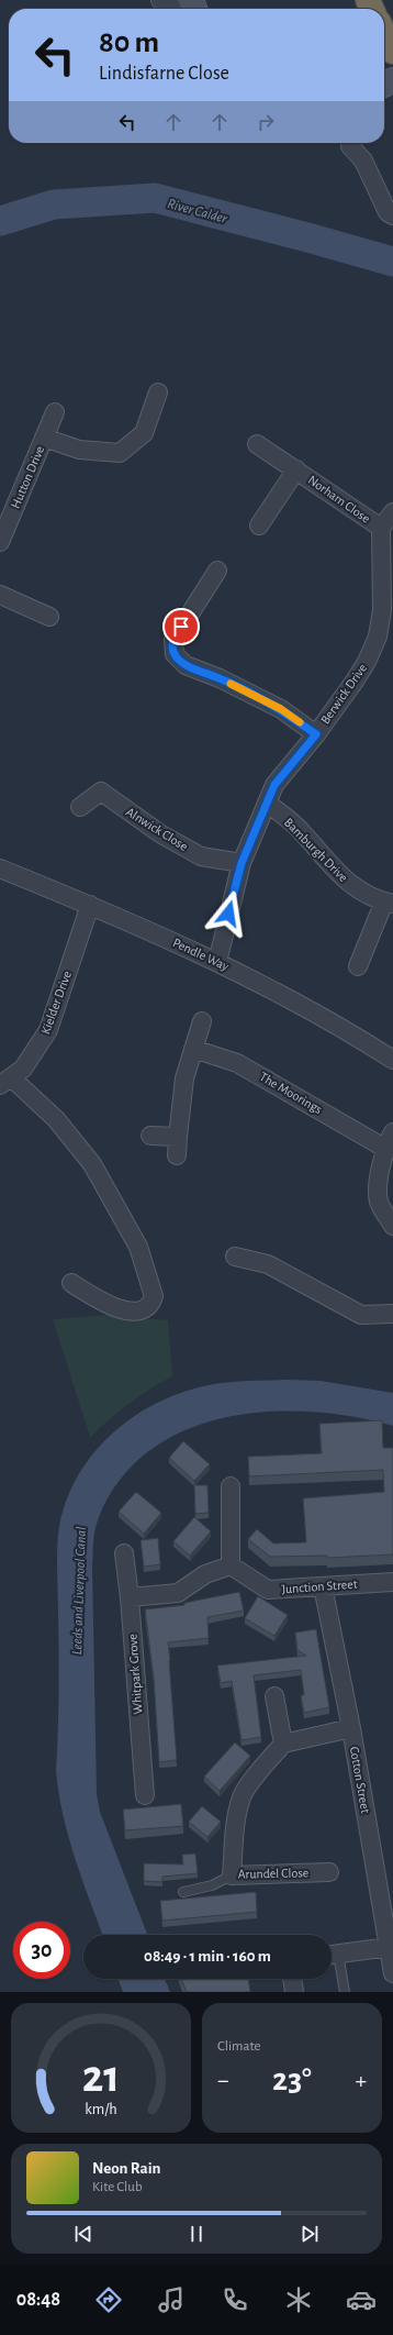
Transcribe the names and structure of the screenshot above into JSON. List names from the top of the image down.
{
  "streets": {
    "street": [
      "Hutton Drive",
      "Norham Close",
      "Berwick Drive",
      "Alnwick Close",
      "Bamburgh Drive",
      "Pendle Way",
      "Kielder Drive",
      "The Moorings",
      "Junction Street",
      "Whitpark Grove",
      "Cotton Street",
      "Arundel Close"
    ]
  },
  "crossings": [
    ["Norham Close", "Berwick Drive"],
    ["Berwick Drive", "Alnwick Close"],
    ["Berwick Drive", "Bamburgh Drive"],
    ["Berwick Drive", "Pendle Way"],
    ["Pendle Way", "Kielder Drive"],
    ["Junction Street", "Cotton Street"]
  ],
  "water": ["River Calder", "Leeds and Liverpool Canal"],
  "page": {
    "turn": ["80 m", "Lindisfarne Close"],
    "limit": "30",
    "trip": "08:49 · 1 min · 160 m",
    "tile": "Climate",
    "heat": ["−", "23°", "+"],
    "song": ["Neon Rain", "Kite Club"],
    "tabs": "08:48",
    "gauge": ["21", "km/h"]
  }
}
